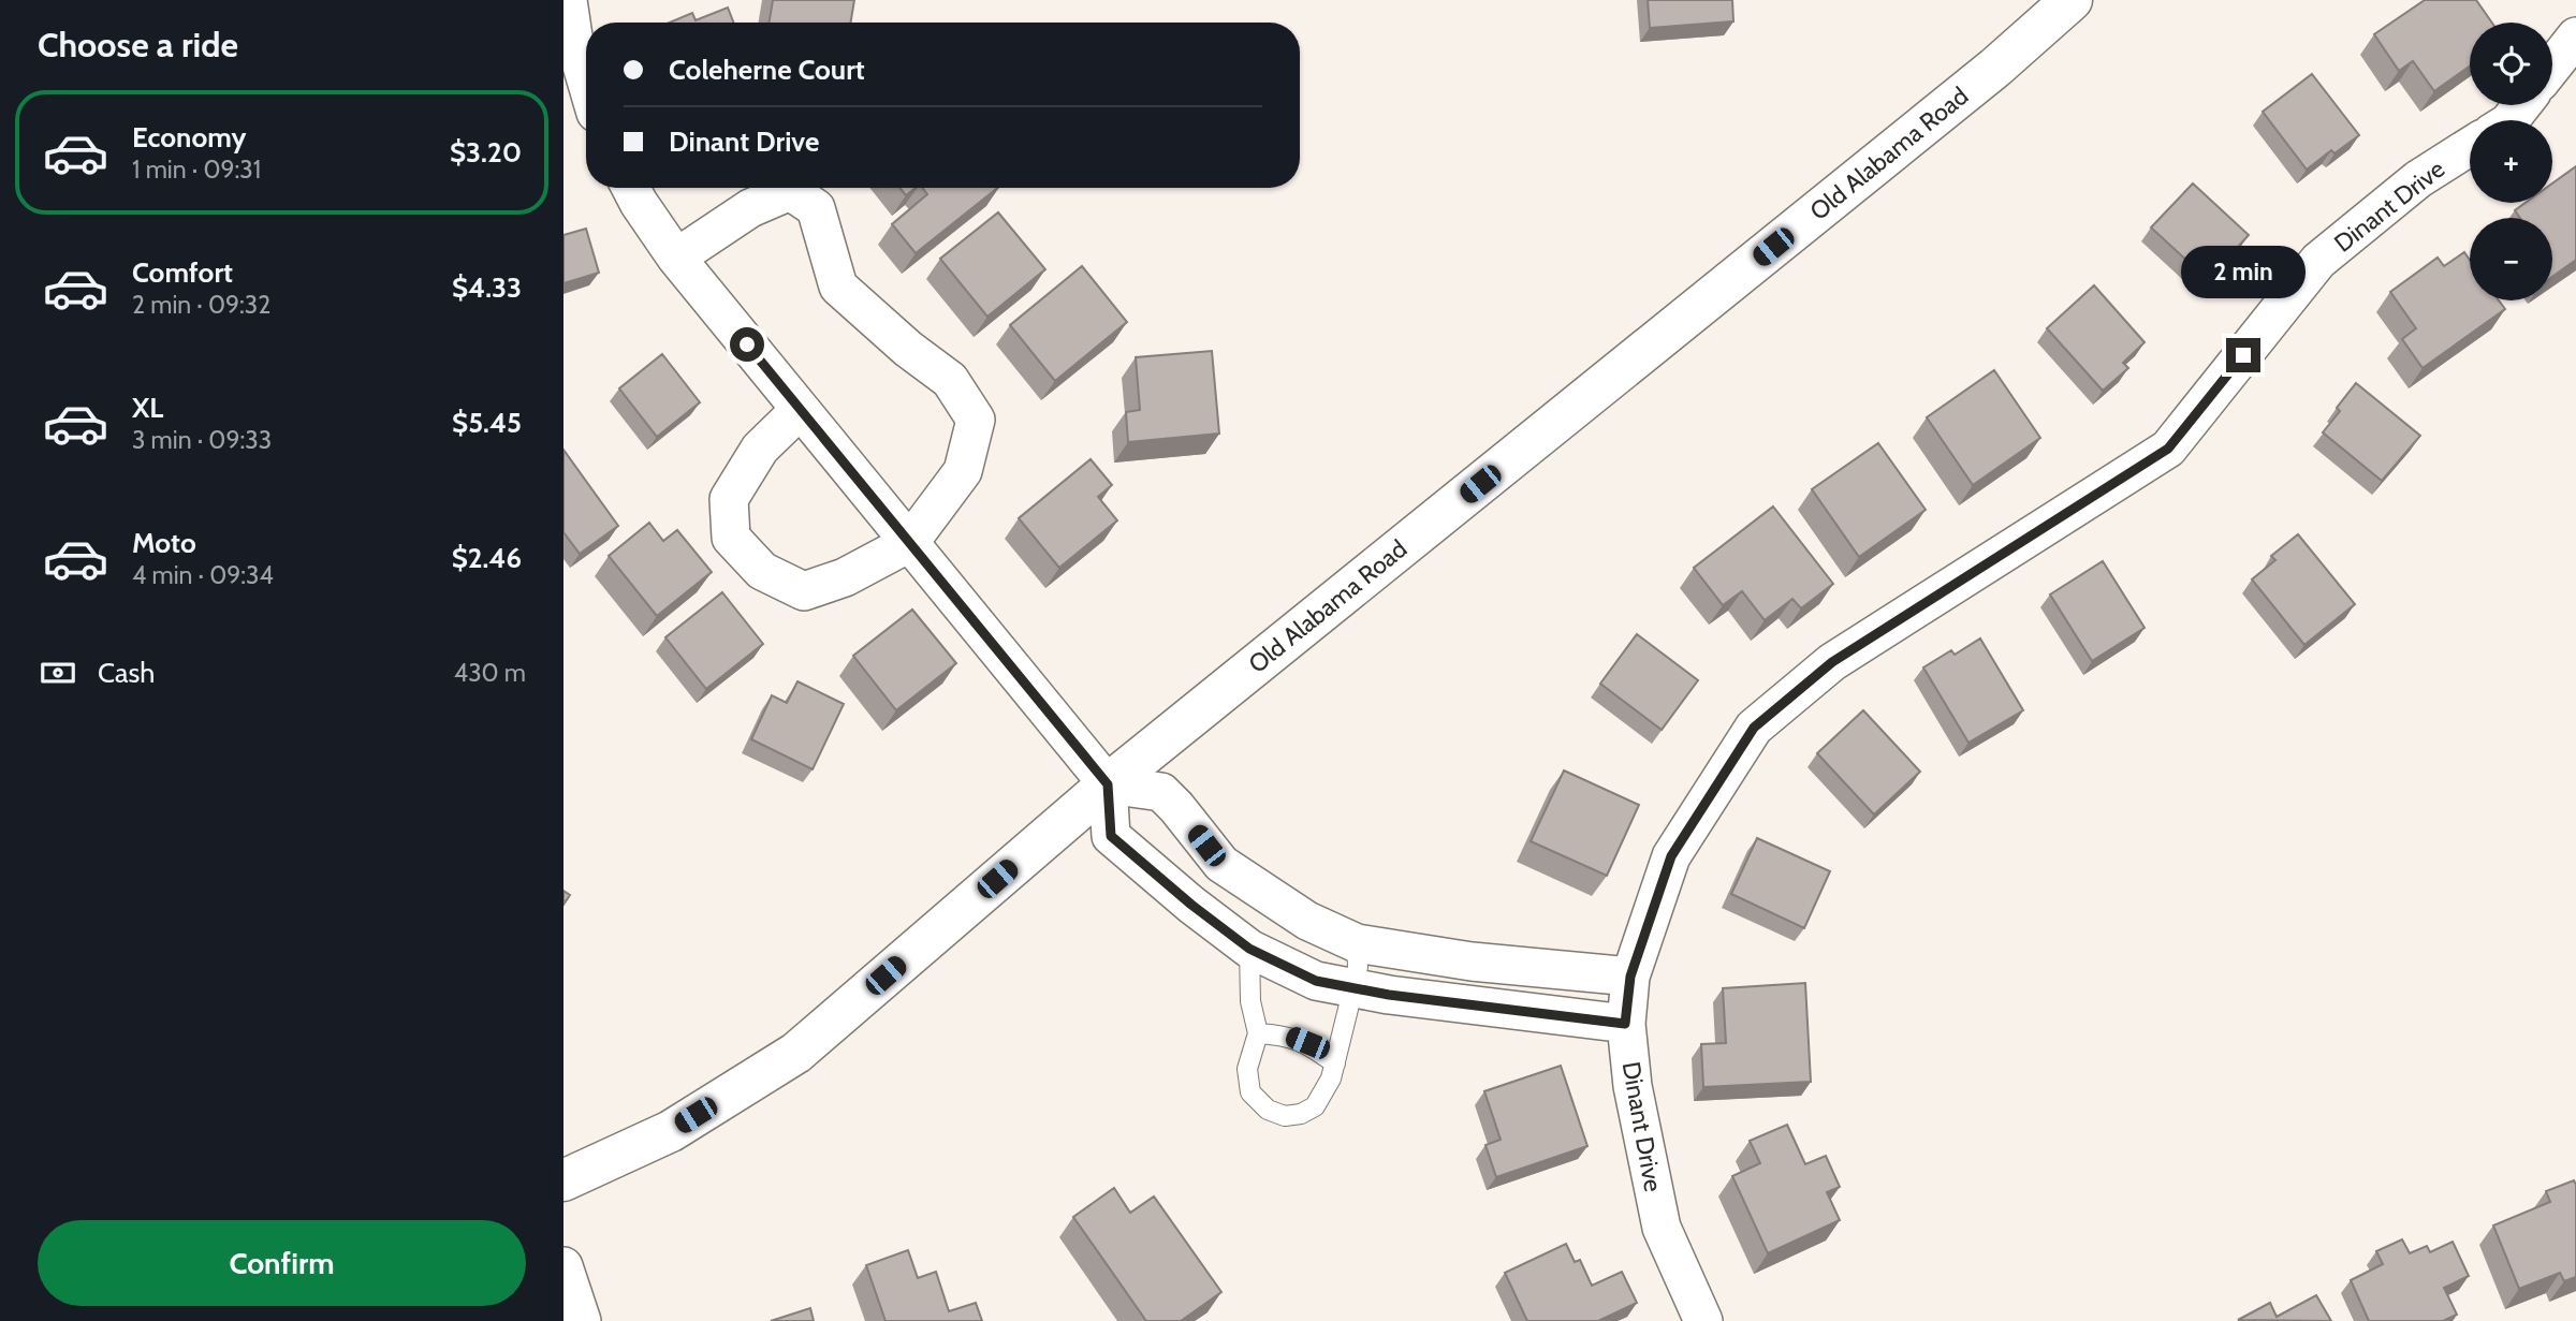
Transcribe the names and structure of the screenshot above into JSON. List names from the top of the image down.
{
  "streets": {
    "main road": ["Old Alabama Road"],
    "street": ["Dinant Drive"]
  },
  "page": {
    "heading": "Choose a ride",
    "map_buttons": ["+", "−"],
    "banner": ["Coleherne Court", "Dinant Drive"],
    "list": [
      {
        "name": "Economy",
        "note": "1 min · 09:31",
        "value": "$3.20"
      },
      {
        "name": "Comfort",
        "note": "2 min · 09:32",
        "value": "$4.33"
      },
      {
        "name": "XL",
        "note": "3 min · 09:33",
        "value": "$5.45"
      },
      {
        "name": "Moto",
        "note": "4 min · 09:34",
        "value": "$2.46"
      }
    ],
    "bubble": "2 min",
    "pay": ["Cash", "430 m"],
    "buttons": "Confirm"
  }
}
